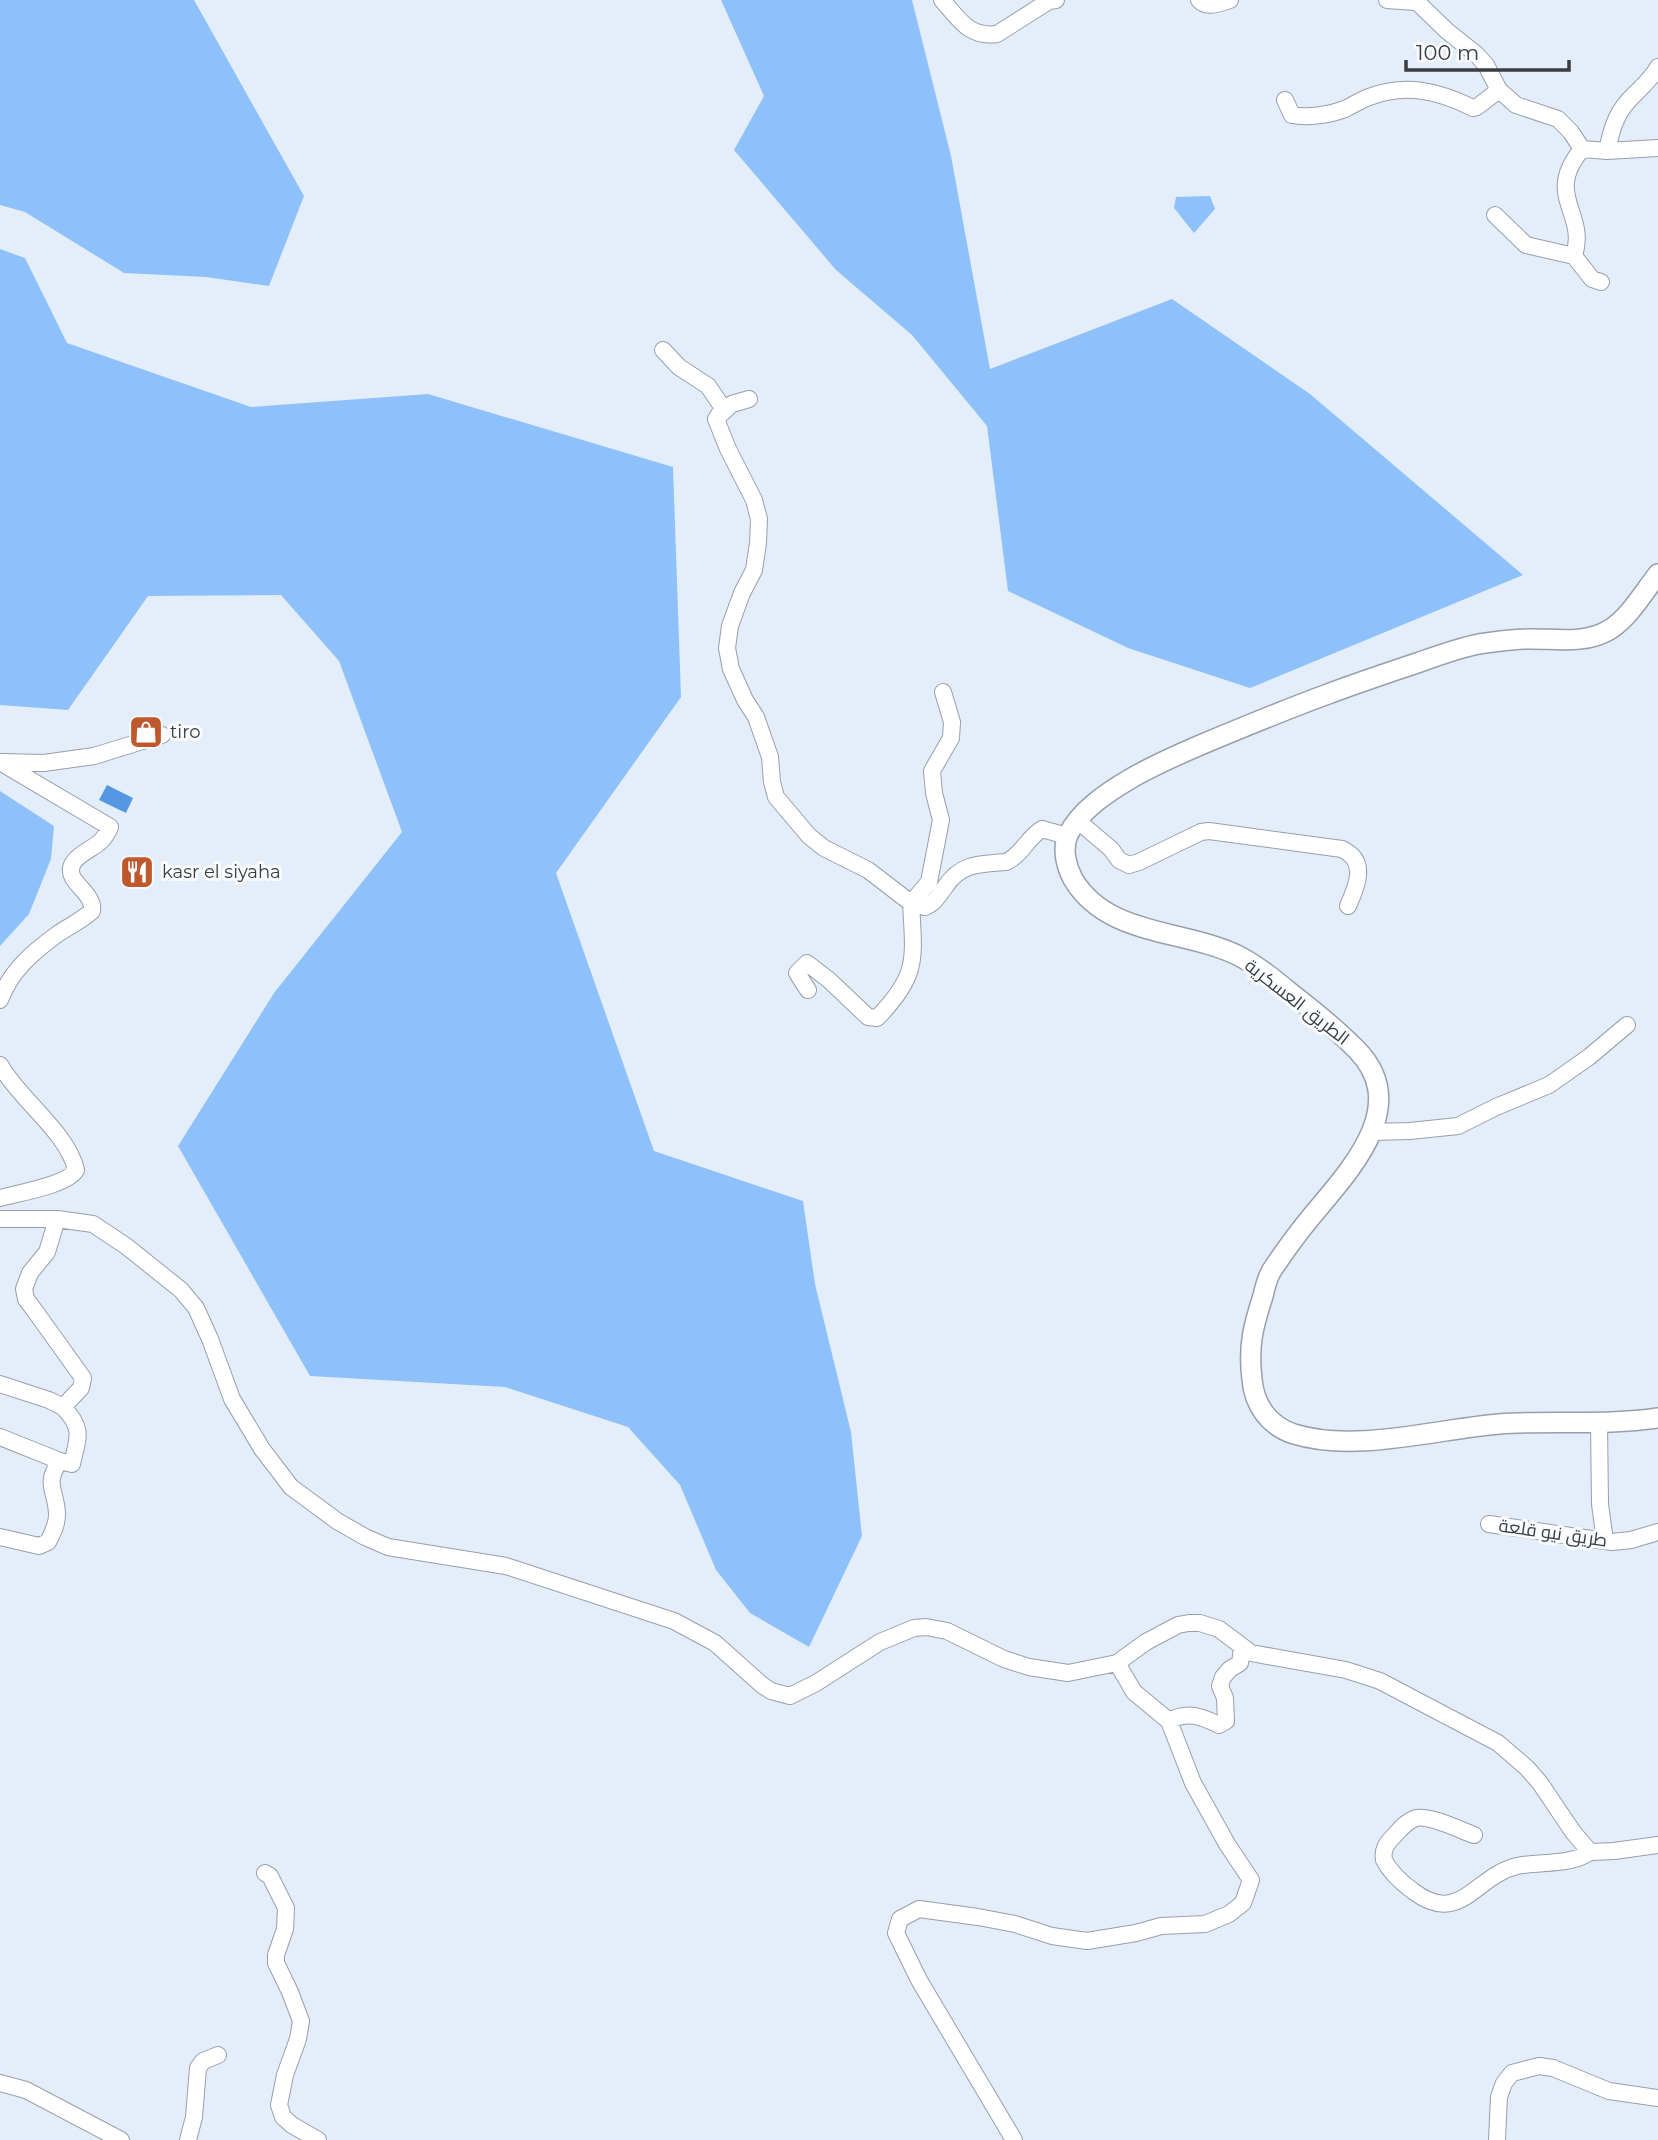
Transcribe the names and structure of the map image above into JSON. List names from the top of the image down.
{
  "streets": {
    "main road": ["الطريق العسكرية"],
    "street": ["طريق نيو قلعة"]
  },
  "places": {
    "shop": ["tiro"],
    "restaurant": ["kasr el siyaha"]
  },
  "scale_bar": "100 m"
}
